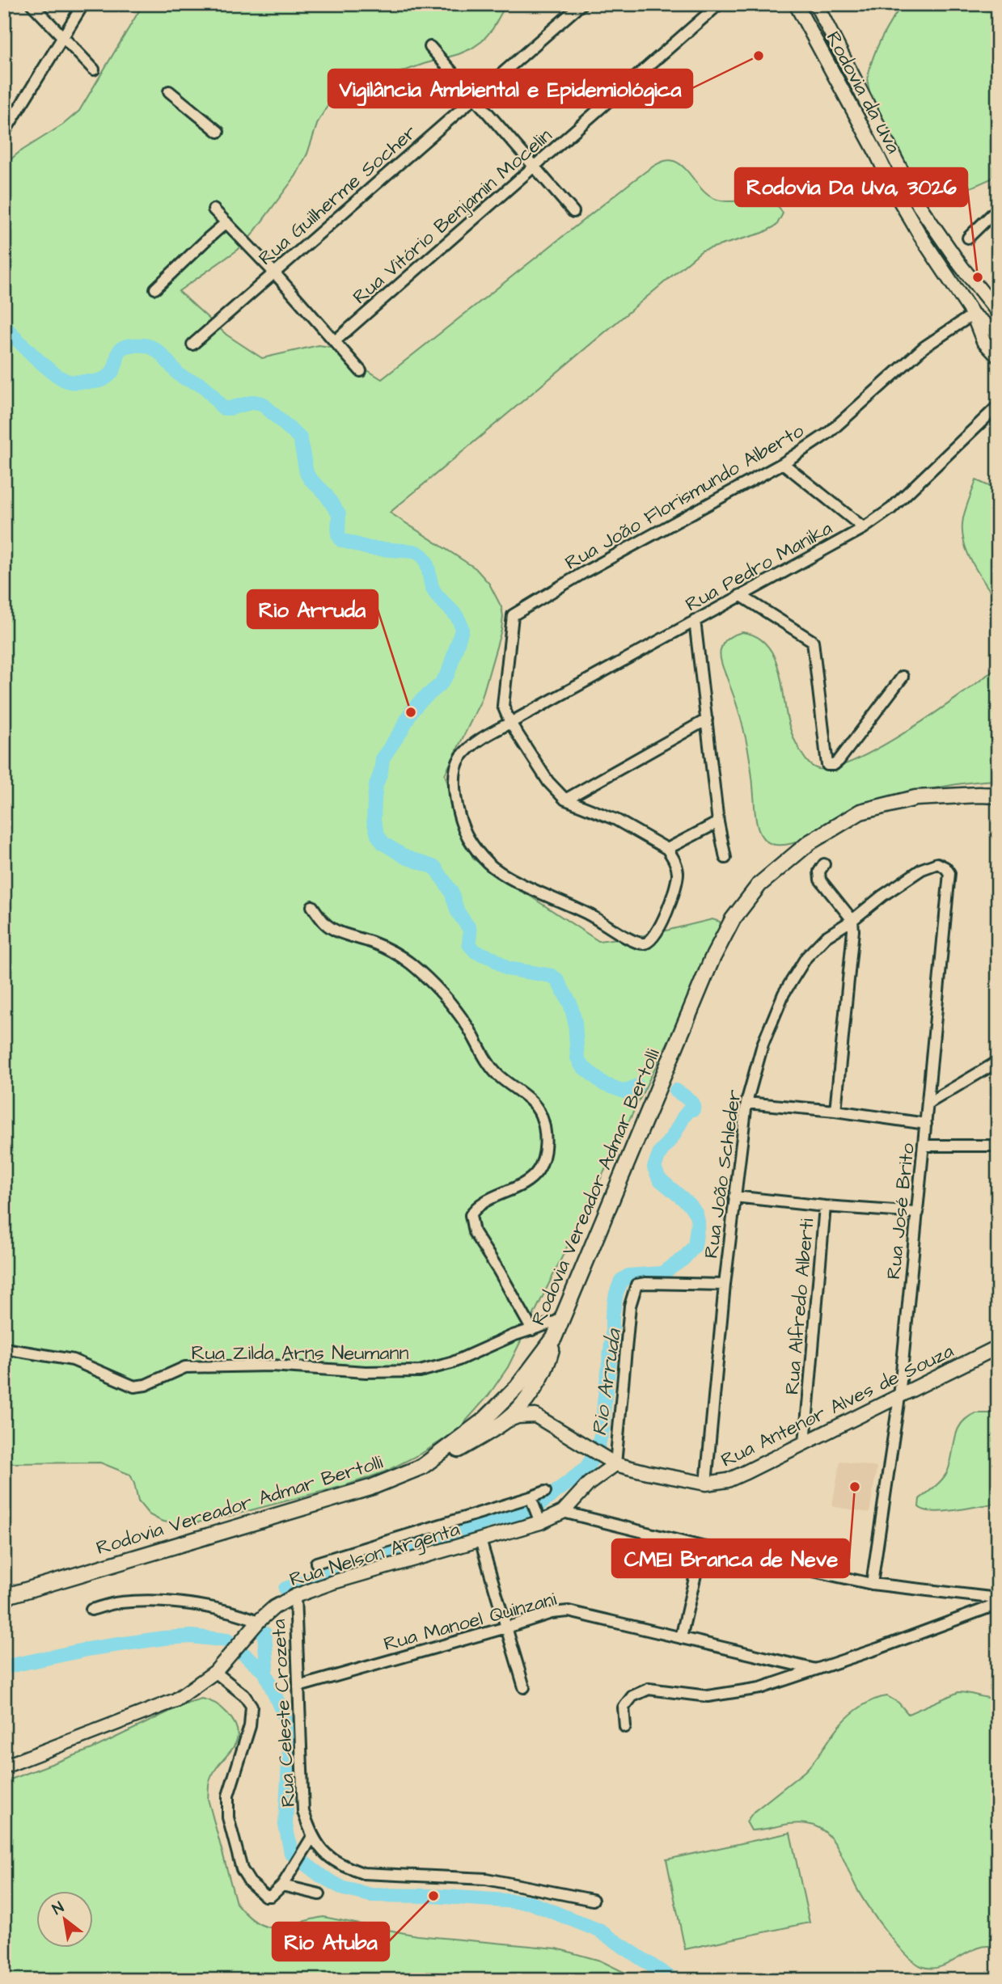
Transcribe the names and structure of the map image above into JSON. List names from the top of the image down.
{
  "streets": {
    "highway": ["Rodovia Vereador Admar Bertolli"],
    "main road": ["Rodovia da Uva", "Rua Antenor Alves de Souza", "Rua Nelson Argenta"],
    "street": [
      "Rua Guilherme Socher",
      "Rua Vitório Benjamin Mocelin",
      "Rua João Florismundo Alberto",
      "Rua Pedro Manika",
      "Rua João Schleder",
      "Rua José Brito",
      "Rua Alfredo Alberti",
      "Rua Zilda Arns Neumann",
      "Rua Manoel Quinzani",
      "Rua Celeste Crozeta"
    ]
  },
  "crossings": [
    ["Rodovia da Uva", "Rua João Florismundo Alberto"],
    ["Rua João Florismundo Alberto", "Rua Pedro Manika"],
    ["Rua João Schleder", "Rua José Brito"],
    ["Rua João Schleder", "Rua Antenor Alves de Souza"],
    ["Rodovia Vereador Admar Bertolli", "Rua Zilda Arns Neumann"],
    ["Rua José Brito", "Rua Antenor Alves de Souza"],
    ["Rua Alfredo Alberti", "Rua Antenor Alves de Souza"],
    ["Rua Antenor Alves de Souza", "Rua Nelson Argenta"],
    ["Rua Nelson Argenta", "Rua Celeste Crozeta"],
    ["Rua Manoel Quinzani", "Rua Celeste Crozeta"]
  ],
  "water": ["Rio Arruda"],
  "places": [
    "Vigilância Ambiental e Epidemiológica",
    "Rodovia Da Uva, 3026",
    "Rio Arruda",
    "CMEI Branca de Neve",
    "Rio Atuba"
  ],
  "north": "top left"
}
